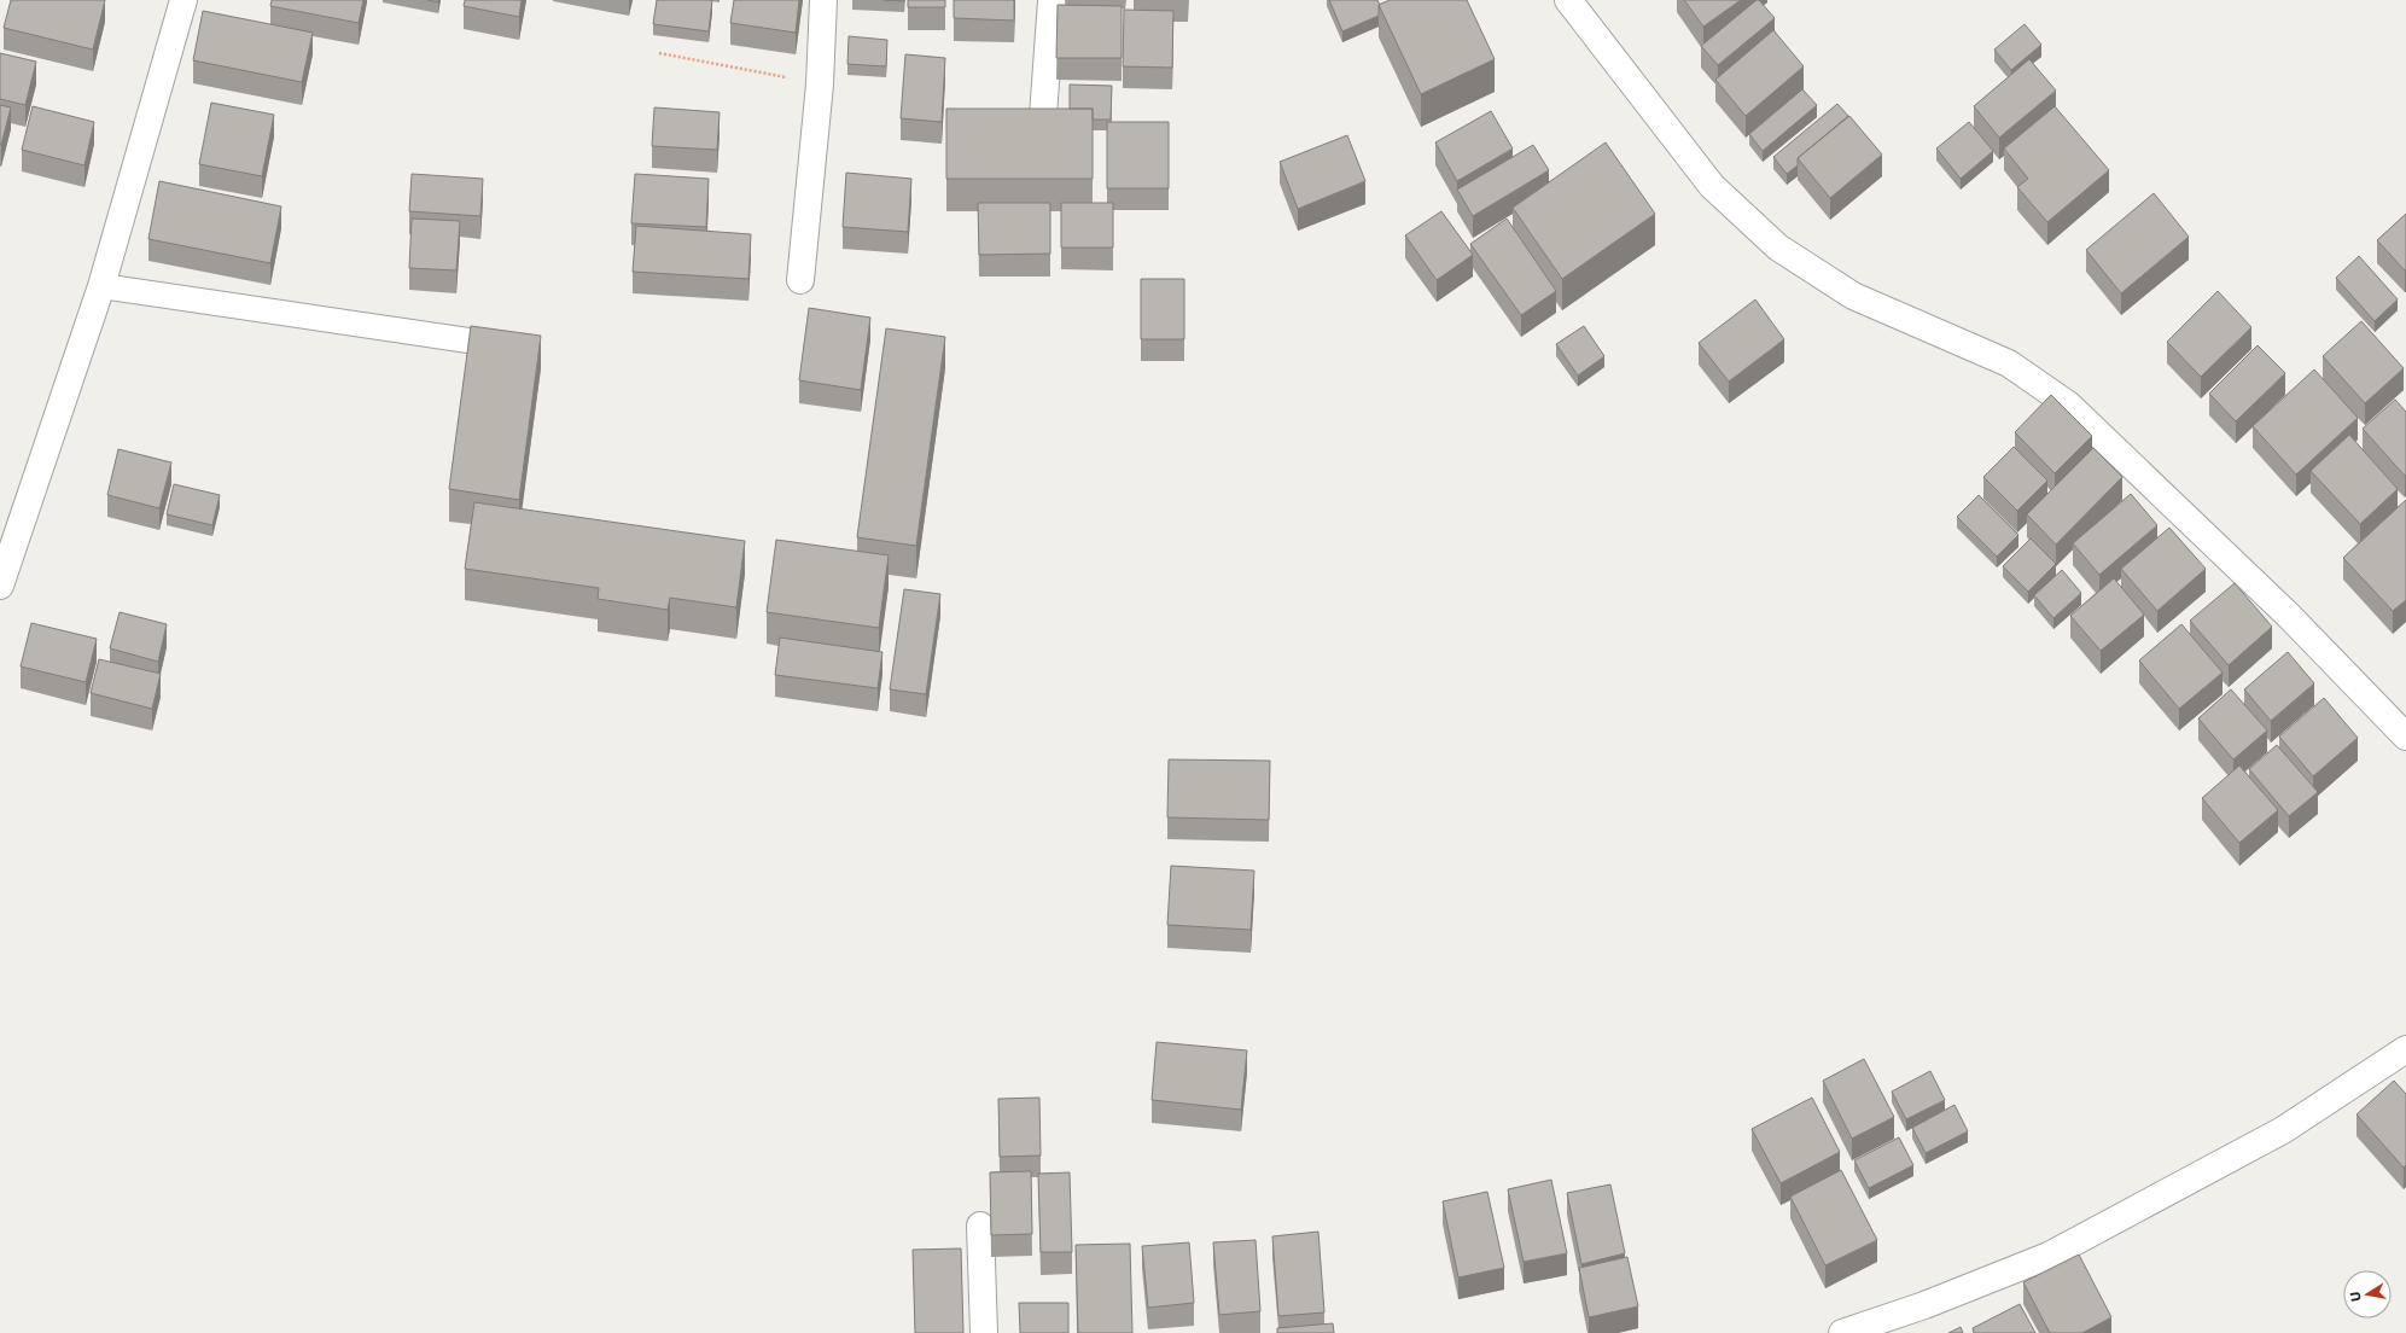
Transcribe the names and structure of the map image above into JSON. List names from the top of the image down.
{
  "north": "left"
}
